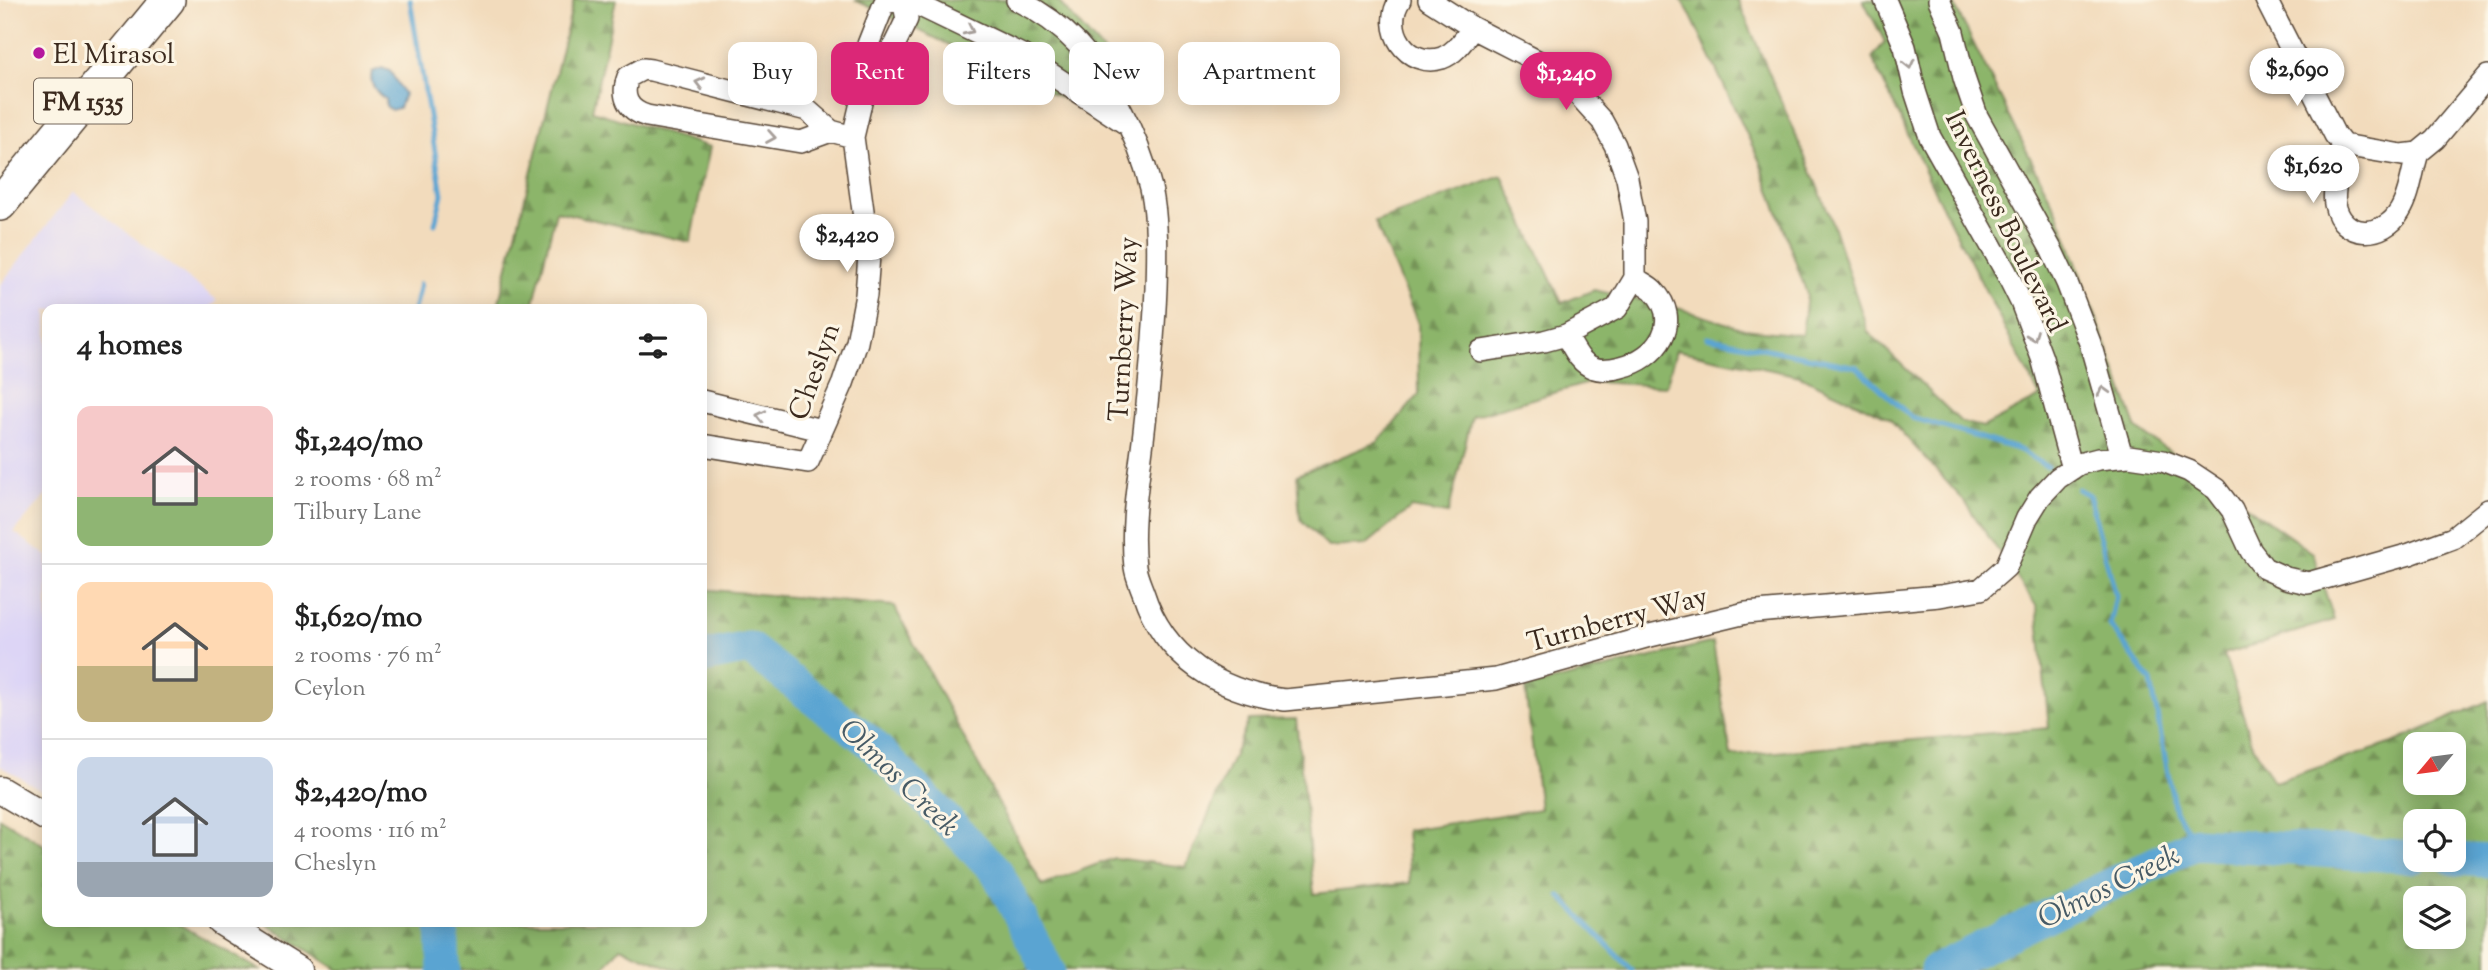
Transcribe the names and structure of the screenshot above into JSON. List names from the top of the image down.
{
  "streets": {
    "main road": ["FM 1535"],
    "street": ["Inverness Boulevard", "Turnberry Way", "Cheslyn"]
  },
  "crossings": [
    ["Inverness Boulevard", "Turnberry Way"]
  ],
  "water": ["Olmos Creek"],
  "places": ["El Mirasol"],
  "north": "bottom left",
  "page": {
    "chip": [
      "Buy",
      "Rent",
      "Filters",
      "New",
      "Apartment"
    ],
    "price": [
      "$2,690",
      "$1,240",
      "$1,620",
      "$2,420"
    ],
    "heading": "4 homes",
    "list": [
      {
        "name": "$1,240/mo",
        "note": "2 rooms · 68 m² · Tilbury Lane"
      },
      {
        "name": "$1,620/mo",
        "note": "2 rooms · 76 m² · Ceylon"
      },
      {
        "name": "$2,420/mo",
        "note": "4 rooms · 116 m² · Cheslyn"
      }
    ]
  }
}
